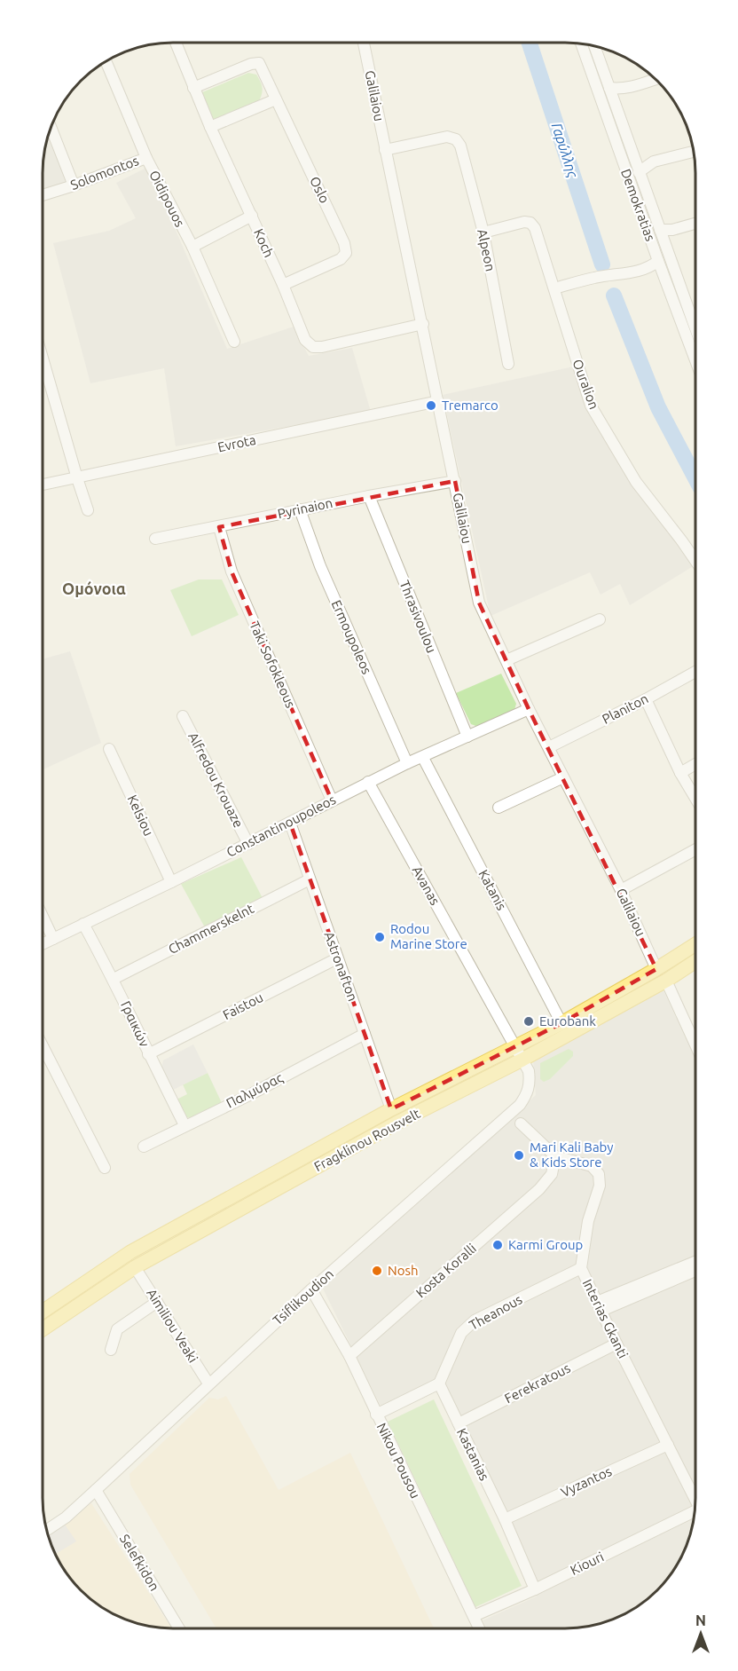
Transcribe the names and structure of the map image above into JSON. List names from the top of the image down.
{
  "streets": {
    "main road": ["Fragklinou Rousvelt"],
    "street": [
      "Galilaiou",
      "Solomontos",
      "Oslo",
      "Oidipouos",
      "Demokratias",
      "Koch",
      "Alpeon",
      "Ouralion",
      "Evrota",
      "Pyrinaion",
      "Thrasivoulou",
      "Ermoupoleos",
      "Taki Sofokleous",
      "Planiton",
      "Alfredou Krouaze",
      "Kelsiou",
      "Constantinoupoleos",
      "Avanas",
      "Katanis",
      "Chammerskelnt",
      "Astronafton",
      "Faistou",
      "Γραικών",
      "Παλμύρας",
      "Kosta Koralli",
      "Tsiflikoudion",
      "Theanous",
      "Interias Gkanti",
      "Aimiliou Veaki",
      "Ferekratous",
      "Kastanias",
      "Nikou Pousou",
      "Vyzantos",
      "Selefkidon",
      "Kiouri"
    ]
  },
  "crossings": [
    ["Galilaiou", "Koch"],
    ["Galilaiou", "Alpeon"],
    ["Galilaiou", "Evrota"],
    ["Galilaiou", "Pyrinaion"],
    ["Galilaiou", "Planiton"],
    ["Galilaiou", "Constantinoupoleos"],
    ["Galilaiou", "Fragklinou Rousvelt"],
    ["Solomontos", "Oidipouos"],
    ["Oslo", "Koch"],
    ["Alpeon", "Ouralion"],
    ["Pyrinaion", "Thrasivoulou"],
    ["Pyrinaion", "Ermoupoleos"],
    ["Pyrinaion", "Taki Sofokleous"],
    ["Thrasivoulou", "Constantinoupoleos"],
    ["Ermoupoleos", "Constantinoupoleos"],
    ["Taki Sofokleous", "Constantinoupoleos"],
    ["Alfredou Krouaze", "Constantinoupoleos"],
    ["Kelsiou", "Constantinoupoleos"],
    ["Constantinoupoleos", "Avanas"],
    ["Constantinoupoleos", "Katanis"],
    ["Constantinoupoleos", "Astronafton"],
    ["Constantinoupoleos", "Γραικών"],
    ["Avanas", "Fragklinou Rousvelt"],
    ["Avanas", "Tsiflikoudion"],
    ["Katanis", "Fragklinou Rousvelt"],
    ["Chammerskelnt", "Astronafton"],
    ["Chammerskelnt", "Γραικών"],
    ["Astronafton", "Faistou"],
    ["Astronafton", "Παλμύρας"],
    ["Astronafton", "Fragklinou Rousvelt"],
    ["Faistou", "Γραικών"],
    ["Γραικών", "Παλμύρας"],
    ["Fragklinou Rousvelt", "Tsiflikoudion"],
    ["Fragklinou Rousvelt", "Aimiliou Veaki"],
    ["Kosta Koralli", "Interias Gkanti"],
    ["Kosta Koralli", "Nikou Pousou"],
    ["Tsiflikoudion", "Aimiliou Veaki"],
    ["Tsiflikoudion", "Nikou Pousou"],
    ["Tsiflikoudion", "Selefkidon"],
    ["Theanous", "Interias Gkanti"],
    ["Theanous", "Kastanias"],
    ["Interias Gkanti", "Ferekratous"],
    ["Interias Gkanti", "Vyzantos"],
    ["Ferekratous", "Kastanias"],
    ["Kastanias", "Vyzantos"],
    ["Kastanias", "Kiouri"],
    ["Nikou Pousou", "Kiouri"]
  ],
  "districts": ["Ομόνοια"],
  "water": ["Γαρύλλης"],
  "places": [
    "Tremarco",
    "Rodou Marine Store",
    "Eurobank",
    "Mari Kali Baby & Kids Store",
    "Karmi Group",
    "Nosh"
  ],
  "north": "top"
}
